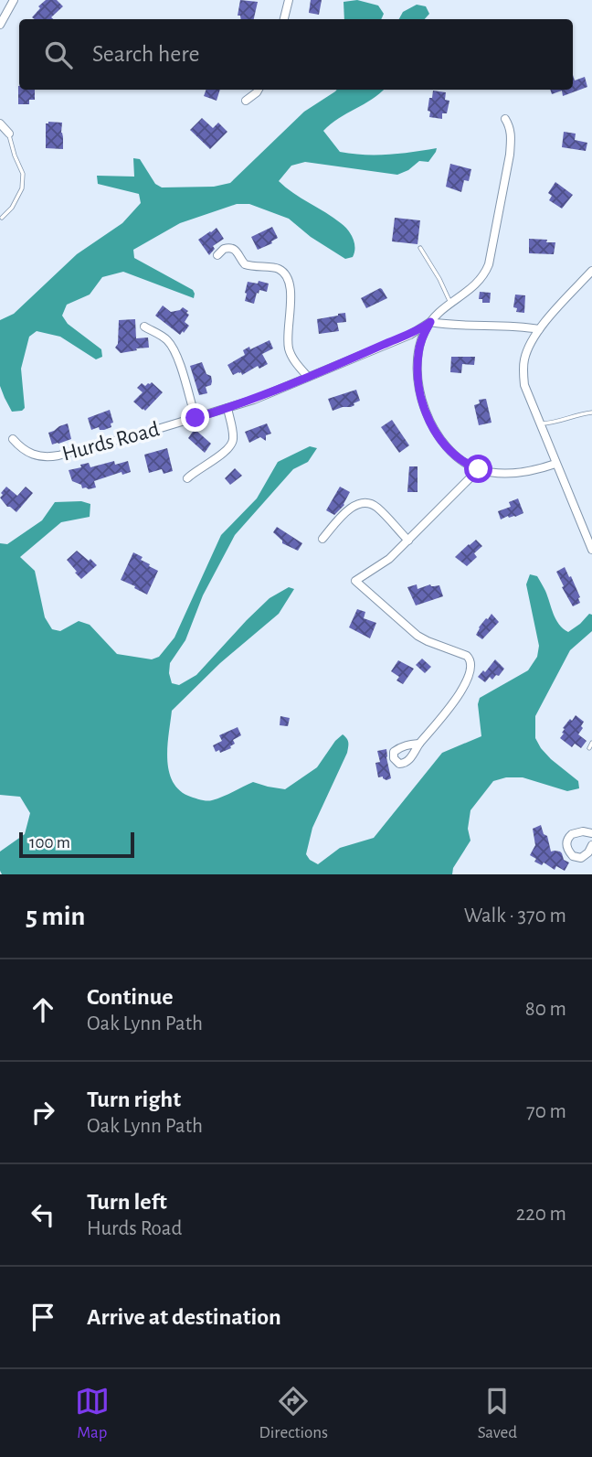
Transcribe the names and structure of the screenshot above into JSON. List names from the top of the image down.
{
  "streets": {
    "street": ["Hurds Road"]
  },
  "scale_bar": "100 m",
  "page": {
    "search": "Search here",
    "scale": "100 m",
    "heading": ["5 min", "Walk · 370 m"],
    "list": [
      ["Continue", "Oak Lynn Path", "80 m"],
      ["Turn right", "Oak Lynn Path", "70 m"],
      ["Turn left", "Hurds Road", "220 m"],
      "Arrive at destination"
    ],
    "nav": ["Map", "Directions", "Saved"]
  }
}
